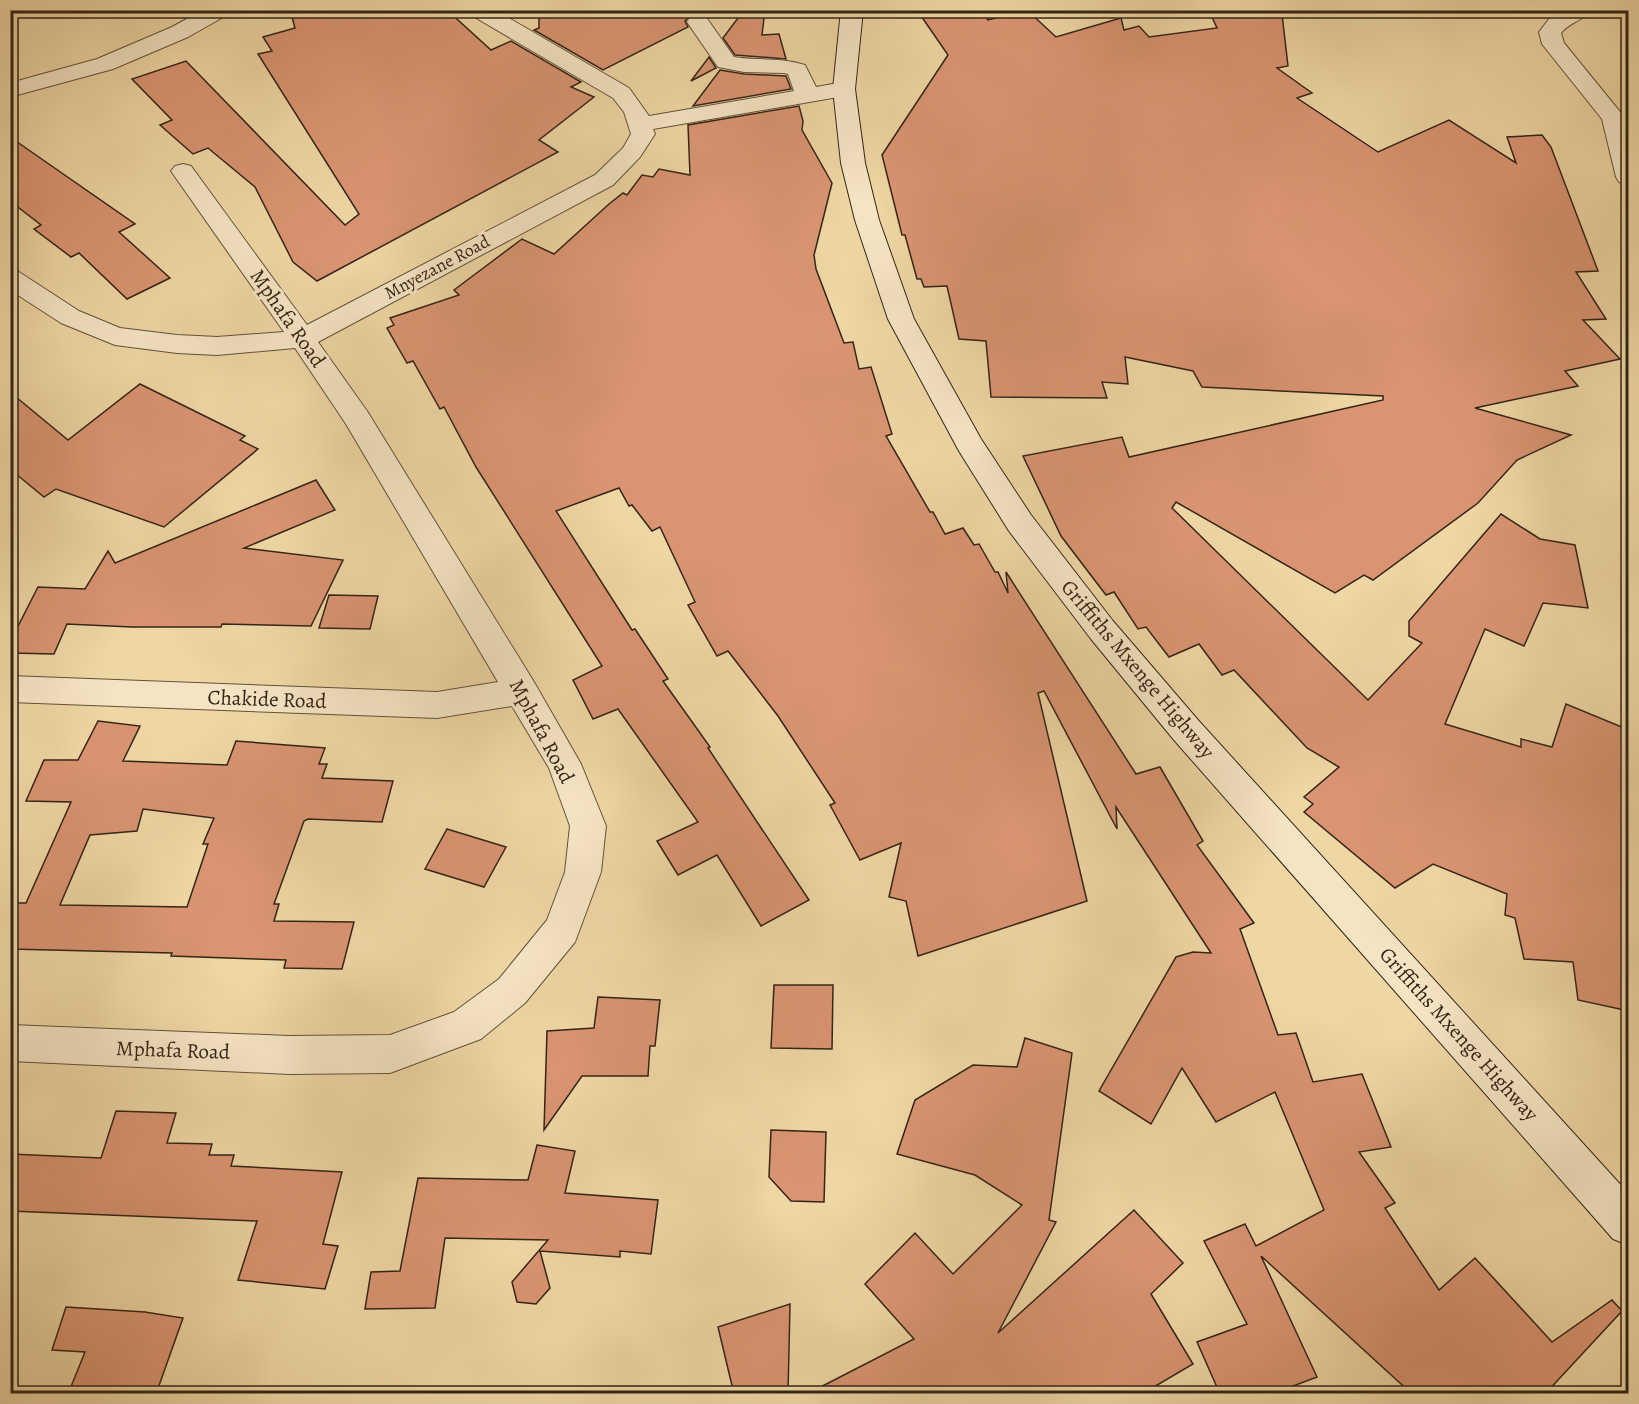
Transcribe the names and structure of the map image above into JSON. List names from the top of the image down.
{
  "streets": {
    "street": [
      "Mnyezane Road",
      "Mphafa Road",
      "Griffiths Mxenge Highway",
      "Chakide Road"
    ]
  },
  "crossings": [
    ["Mnyezane Road", "Mphafa Road"],
    ["Mphafa Road", "Chakide Road"]
  ]
}
